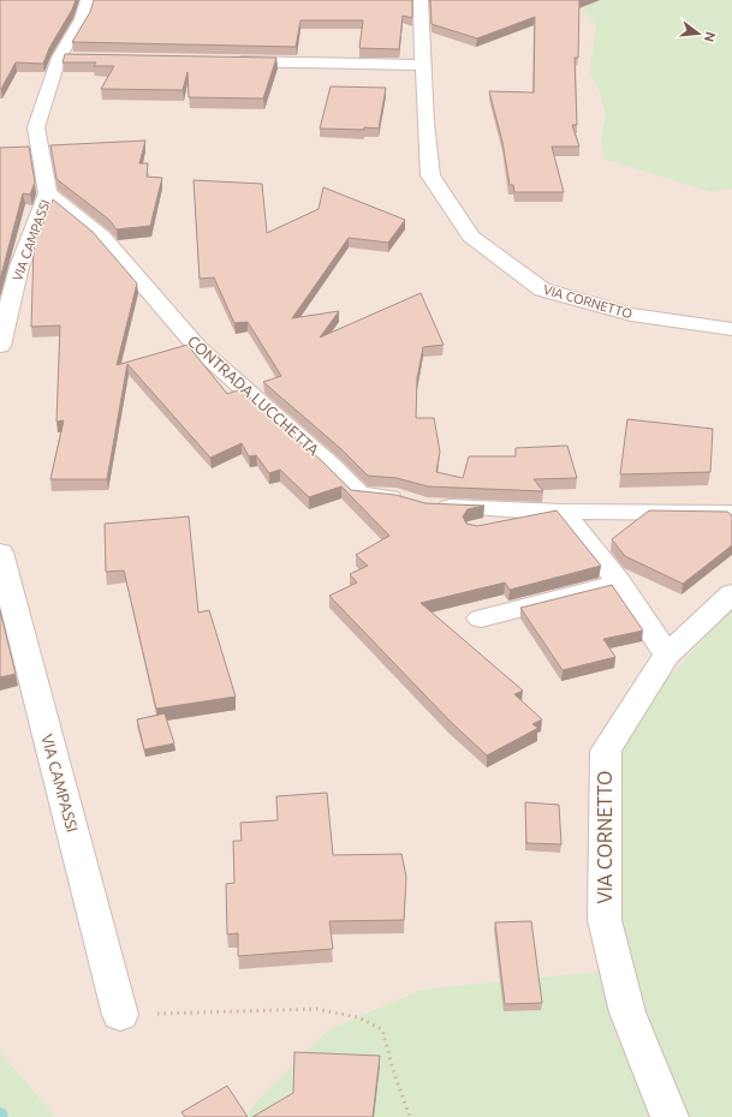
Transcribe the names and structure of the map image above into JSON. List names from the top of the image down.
{
  "streets": {
    "street": ["VIA CAMPASSI", "VIA CORNETTO", "CONTRADA LUCCHETTA"]
  },
  "crossings": [
    ["VIA CAMPASSI", "CONTRADA LUCCHETTA"]
  ],
  "north": "right"
}
